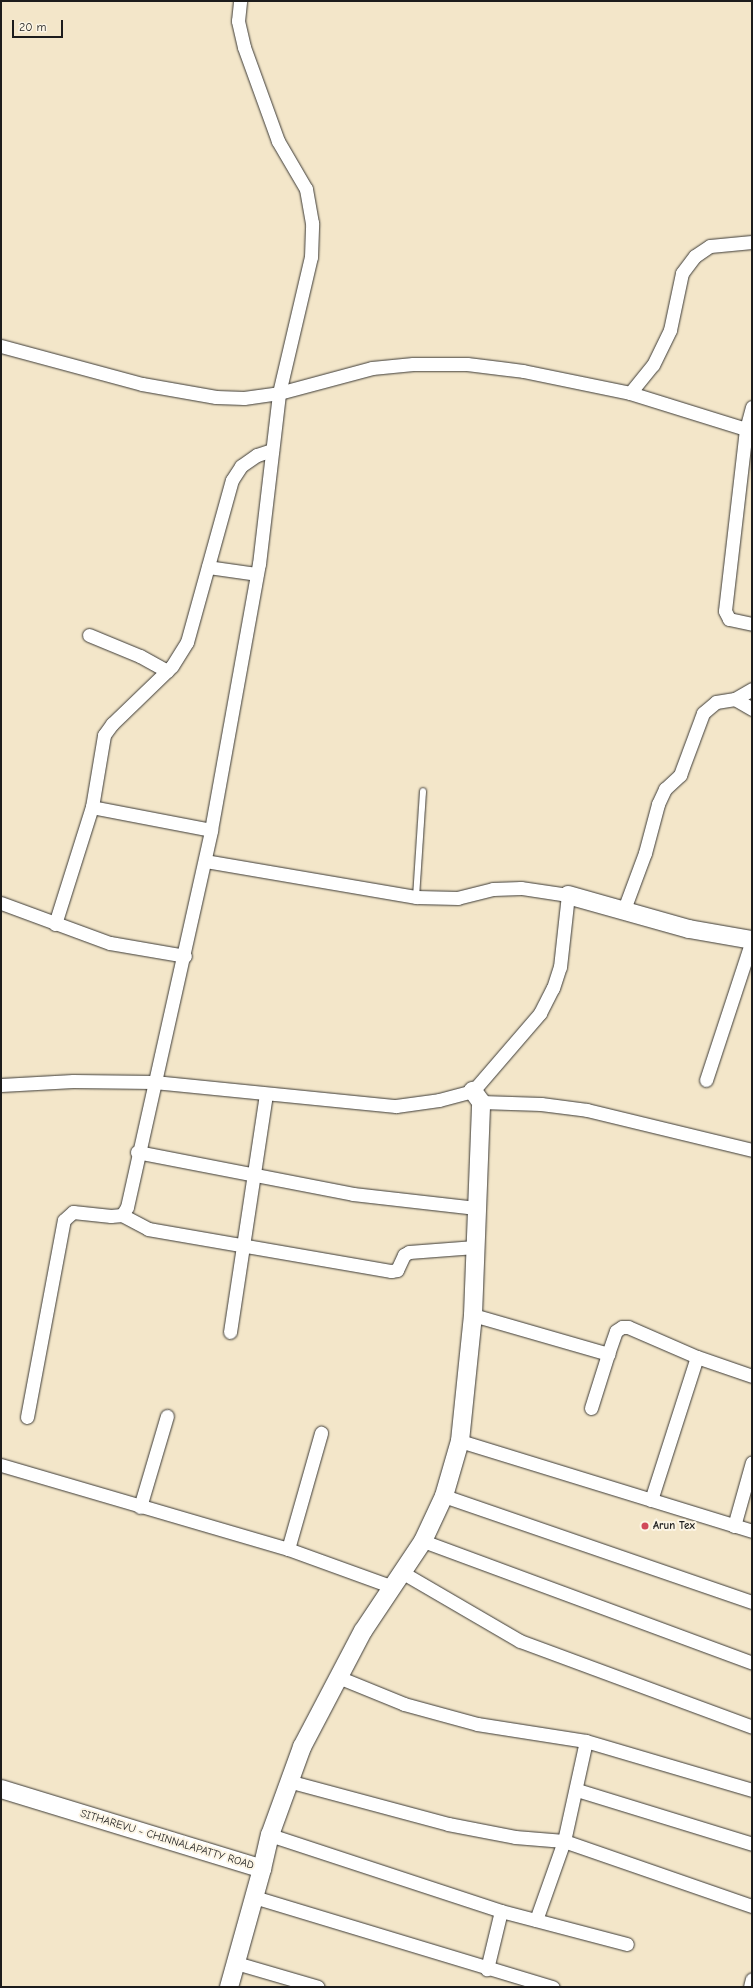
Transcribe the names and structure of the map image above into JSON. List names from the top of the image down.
{
  "streets": {
    "street": ["SITHAREVU - CHINNALAPATTY ROAD"]
  },
  "places": ["Arun Tex"],
  "scale_bar": "20 m"
}
